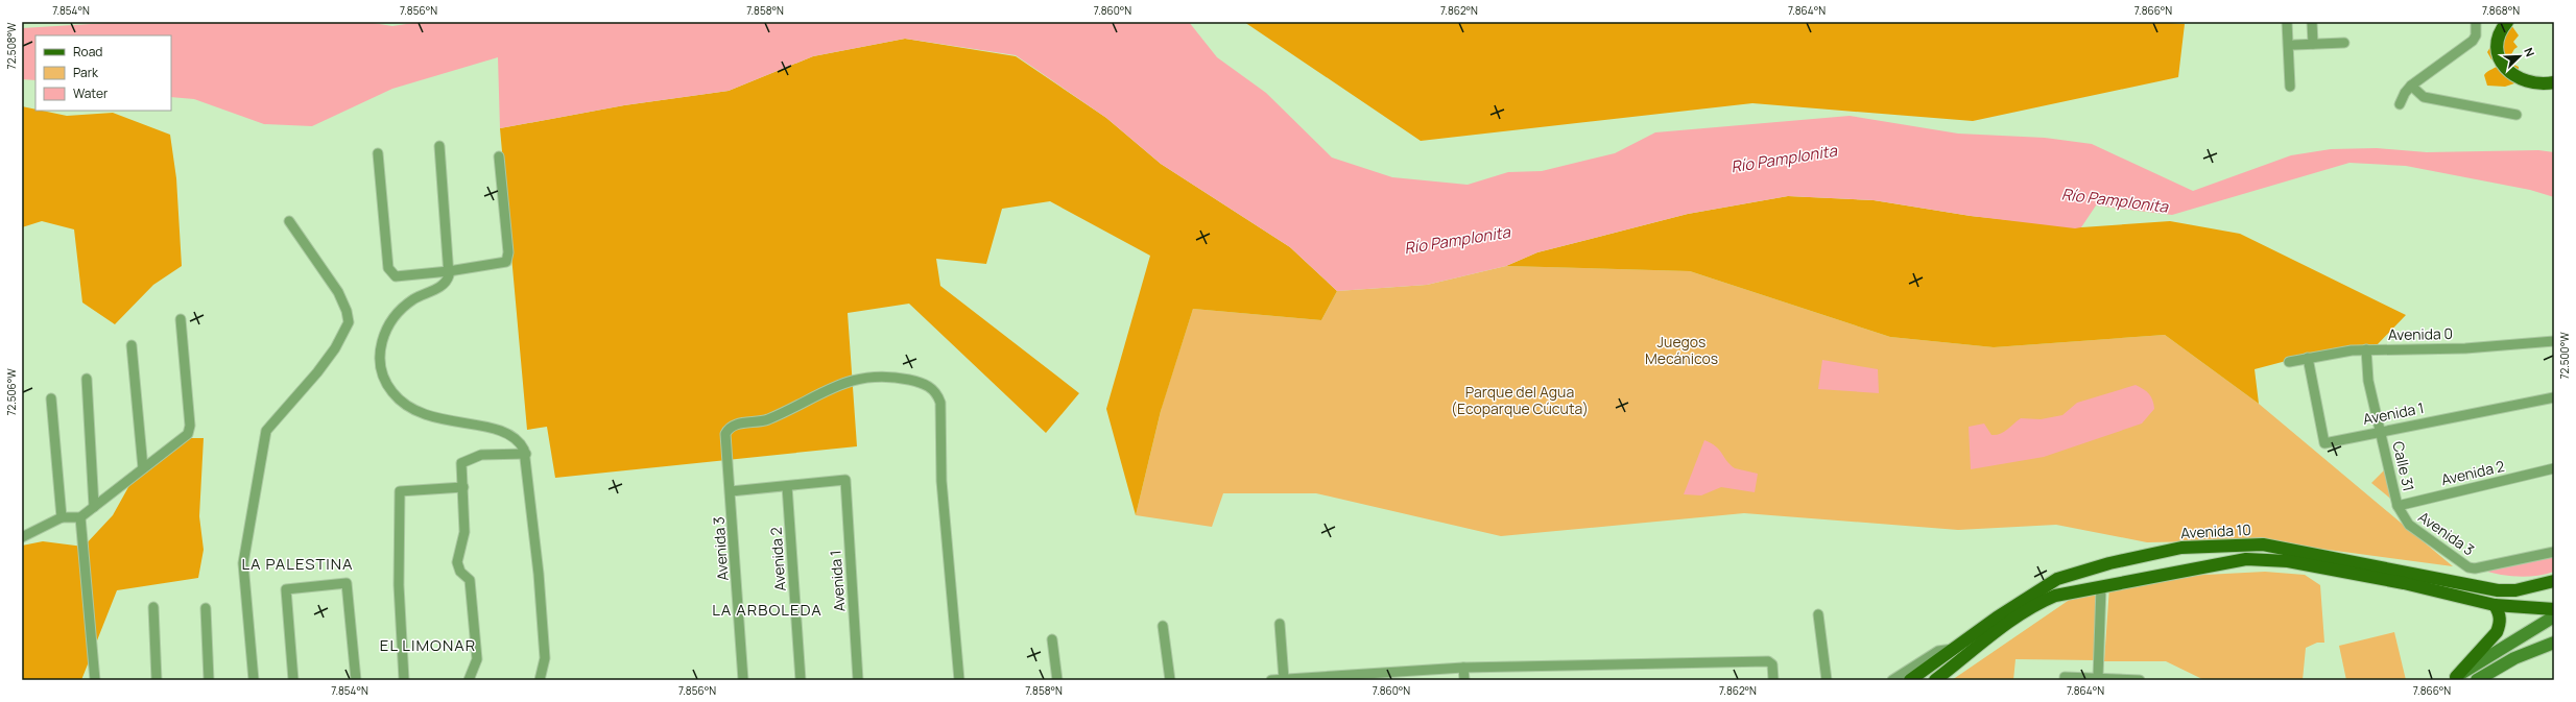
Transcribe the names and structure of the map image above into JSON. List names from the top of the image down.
{
  "streets": {
    "main road": ["Avenida 10"],
    "street": [
      "Avenida 0",
      "Avenida 1",
      "Calle 31",
      "Avenida 2",
      "Avenida 3"
    ]
  },
  "crossings": [
    ["Avenida 0", "Avenida 1"],
    ["Avenida 0", "Calle 31"],
    ["Avenida 1", "Calle 31"],
    ["Avenida 1", "Avenida 2"],
    ["Calle 31", "Avenida 2"],
    ["Calle 31", "Avenida 3"],
    ["Avenida 2", "Avenida 3"]
  ],
  "districts": ["LA PALESTINA", "LA ARBOLEDA", "EL LIMONAR"],
  "water": ["Río Pamplonita"],
  "parks": ["Juegos Mecánicos", "Parque del Agua (Ecoparque Cúcuta)"],
  "legend": ["Road", "Park", "Water"],
  "north": "top right",
  "coordinates": [
    "7.854°N",
    "7.856°N",
    "7.858°N",
    "7.860°N",
    "7.862°N",
    "7.864°N",
    "7.866°N",
    "7.868°N",
    "72.508°W",
    "72.500°W",
    "72.506°W"
  ]
}
